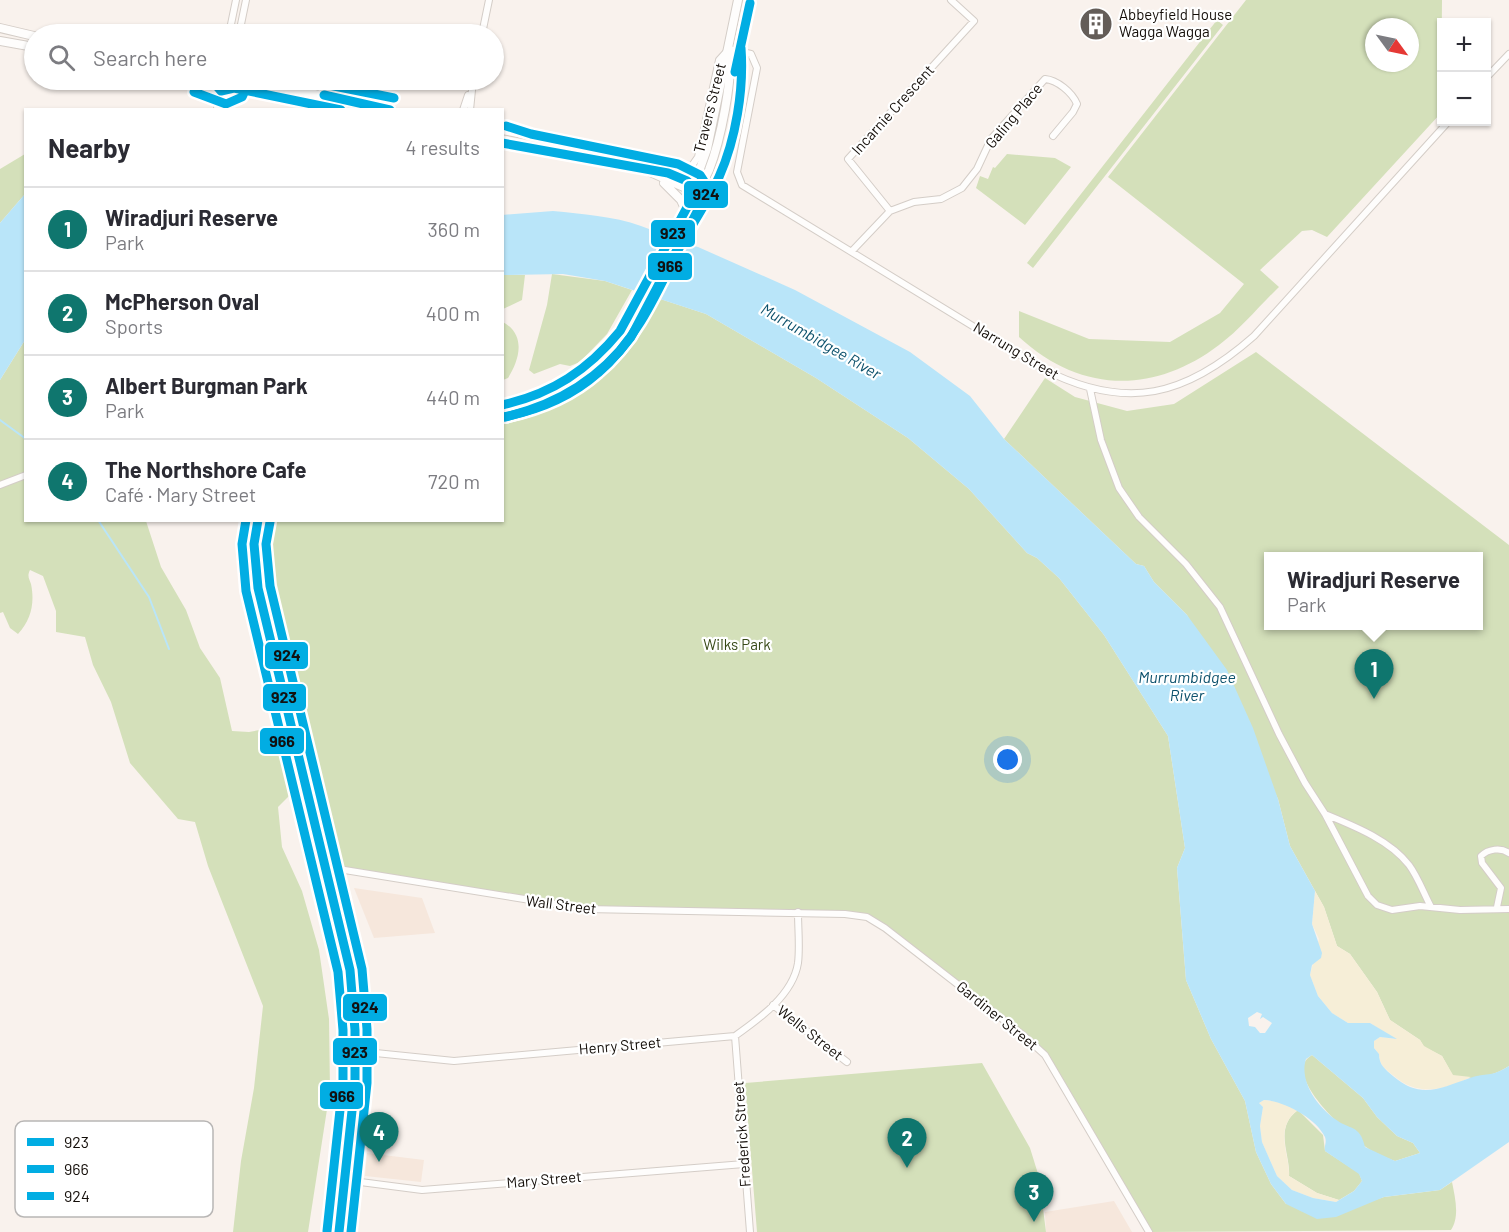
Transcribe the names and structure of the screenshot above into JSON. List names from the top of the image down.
{
  "streets": {
    "main road": ["Travers Street"],
    "street": [
      "Incarnie Crescent",
      "Galing Place",
      "Narrung Street",
      "Wall Street",
      "Gardiner Street",
      "Wells Street",
      "Henry Street",
      "Frederick Street",
      "Mary Street"
    ]
  },
  "crossings": [
    ["Travers Street", "Narrung Street"],
    ["Incarnie Crescent", "Galing Place"],
    ["Wall Street", "Gardiner Street"],
    ["Henry Street", "Frederick Street"],
    ["Frederick Street", "Mary Street"]
  ],
  "water": ["Murrumbidgee River"],
  "parks": ["Wilks Park"],
  "places": {
    "building": ["Abbeyfield House Wagga Wagga"]
  },
  "lines": ["transit line 966", "transit line 923", "transit line 924"],
  "legend": ["923", "966", "924"],
  "north": "bottom right",
  "page": {
    "map_buttons": ["+", "−"],
    "search": "Search here",
    "heading": ["Nearby", "4 results"],
    "list": [
      {
        "mark": "1",
        "name": "Wiradjuri Reserve",
        "note": "Park",
        "value": "360 m"
      },
      {
        "mark": "2",
        "name": "McPherson Oval",
        "note": "Sports",
        "value": "400 m"
      },
      {
        "mark": "3",
        "name": "Albert Burgman Park",
        "note": "Park",
        "value": "440 m"
      },
      {
        "mark": "4",
        "name": "The Northshore Cafe",
        "note": "Café · Mary Street",
        "value": "720 m"
      }
    ],
    "popup": ["Wiradjuri Reserve", "Park"],
    "pins": [
      "1",
      "4",
      "2",
      "3"
    ]
  }
}
